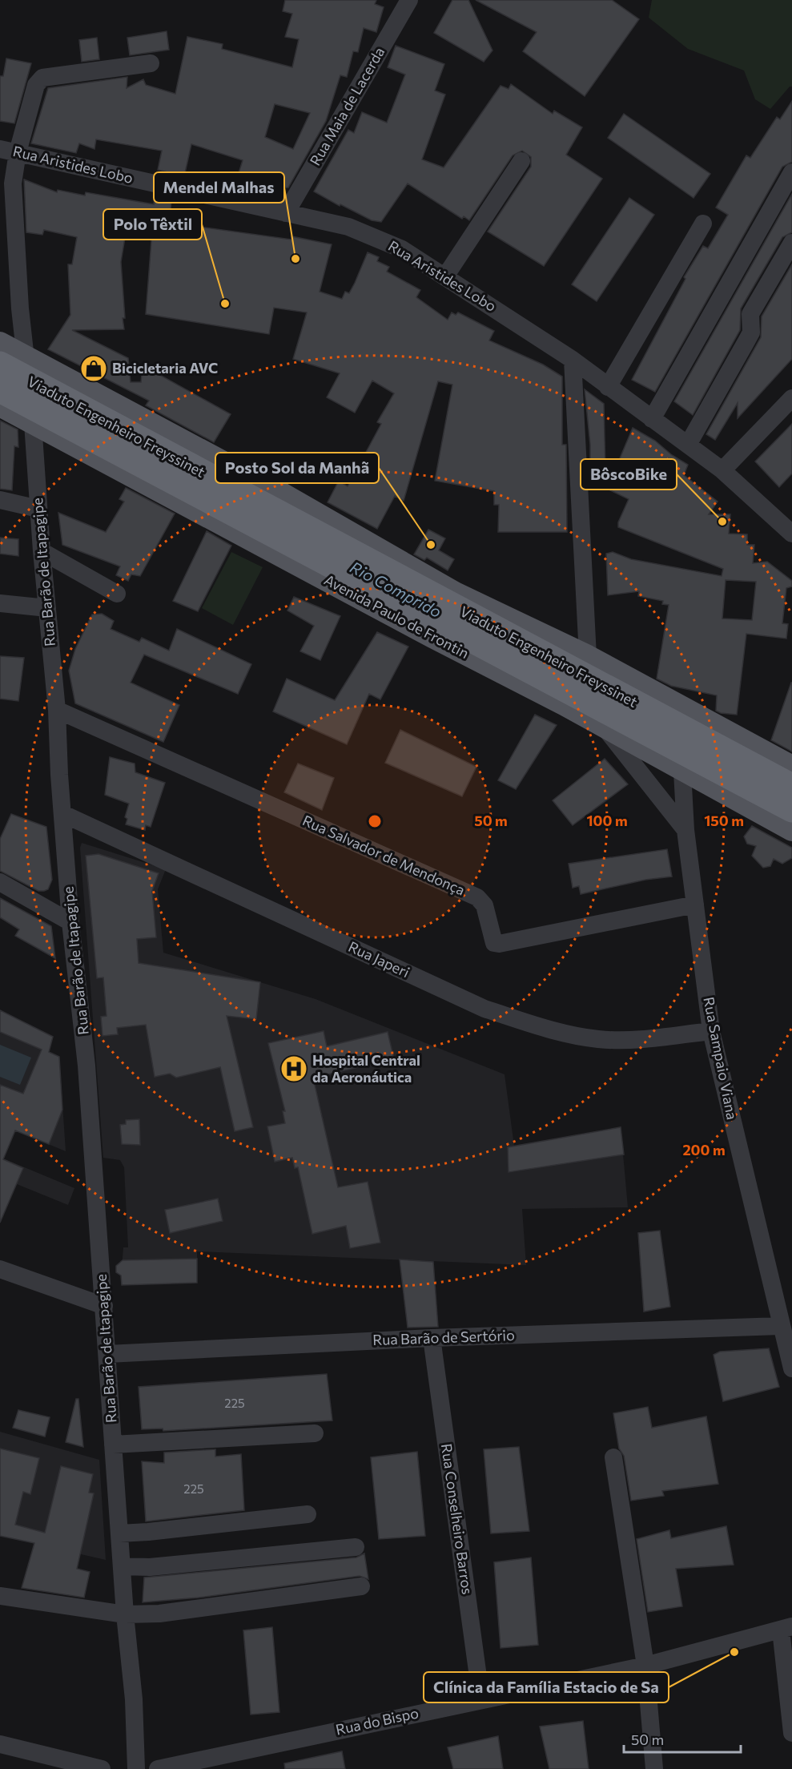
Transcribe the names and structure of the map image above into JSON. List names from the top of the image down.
{
  "streets": {
    "highway": ["Viaduto Engenheiro Freyssinet"],
    "main road": ["Avenida Paulo de Frontin"],
    "street": [
      "Rua Maia de Lacerda",
      "Rua Aristides Lobo",
      "Rua Barão de Itapagipe",
      "Rua Salvador de Mendonça",
      "Rua Japeri",
      "Rua Sampaio Viana",
      "Rua Barão de Sertório",
      "Rua Conselheiro Barros",
      "Rua do Bispo"
    ]
  },
  "crossings": [
    ["Rua Maia de Lacerda", "Rua Aristides Lobo"],
    ["Rua Aristides Lobo", "Rua Barão de Itapagipe"],
    ["Rua Barão de Itapagipe", "Avenida Paulo de Frontin"],
    ["Rua Barão de Itapagipe", "Rua Salvador de Mendonça"],
    ["Rua Barão de Itapagipe", "Rua Japeri"],
    ["Rua Barão de Itapagipe", "Rua Barão de Sertório"],
    ["Avenida Paulo de Frontin", "Rua Sampaio Viana"],
    ["Rua Salvador de Mendonça", "Rua Sampaio Viana"],
    ["Rua Japeri", "Rua Sampaio Viana"],
    ["Rua Sampaio Viana", "Rua Barão de Sertório"],
    ["Rua Barão de Sertório", "Rua Conselheiro Barros"],
    ["Rua Conselheiro Barros", "Rua do Bispo"]
  ],
  "water": ["Rio Comprido"],
  "places": {
    "other": [
      "Mendel Malhas",
      "Polo Têxtil",
      "BôscoBike",
      "Posto Sol da Manhã",
      "Clínica da Família Estacio de Sa"
    ],
    "shop": ["Bicicletaria AVC"],
    "hospital": ["Hospital Central da Aeronáutica"]
  },
  "house_numbers": ["225", "225"],
  "scale_bar": "50 m",
  "rings": [
    "50 m",
    "100 m",
    "150 m",
    "200 m"
  ]
}
